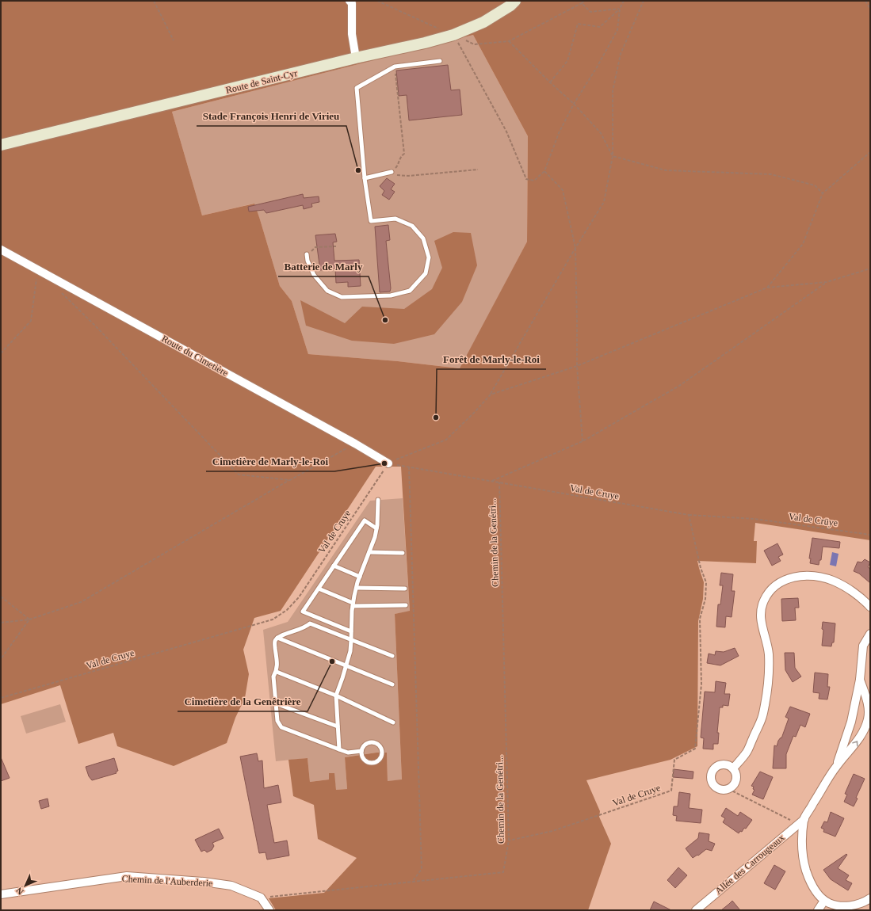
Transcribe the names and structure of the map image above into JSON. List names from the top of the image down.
{
  "streets": {
    "main road": ["Route de Saint-Cyr"],
    "street": ["Route du Cimetière", "Allée des Carrougeaux", "Chemin de l'Auberderie"],
    "path": ["Val de Cruye", "Val de Crüye", "Chemin de la Genétri..."]
  },
  "crossings": [
    ["Route du Cimetière", "Val de Cruye"],
    ["Val de Cruye", "Val de Crüye"],
    ["Val de Cruye", "Chemin de la Genétri..."],
    ["Chemin de la Genétri...", "Chemin de l'Auberderie"]
  ],
  "places": [
    "Stade François Henri de Virieu",
    "Batterie de Marly",
    "Forêt de Marly-le-Roi",
    "Cimetière de Marly-le-Roi",
    "Cimetière de la Genêtrière"
  ],
  "north": "bottom left"
}
